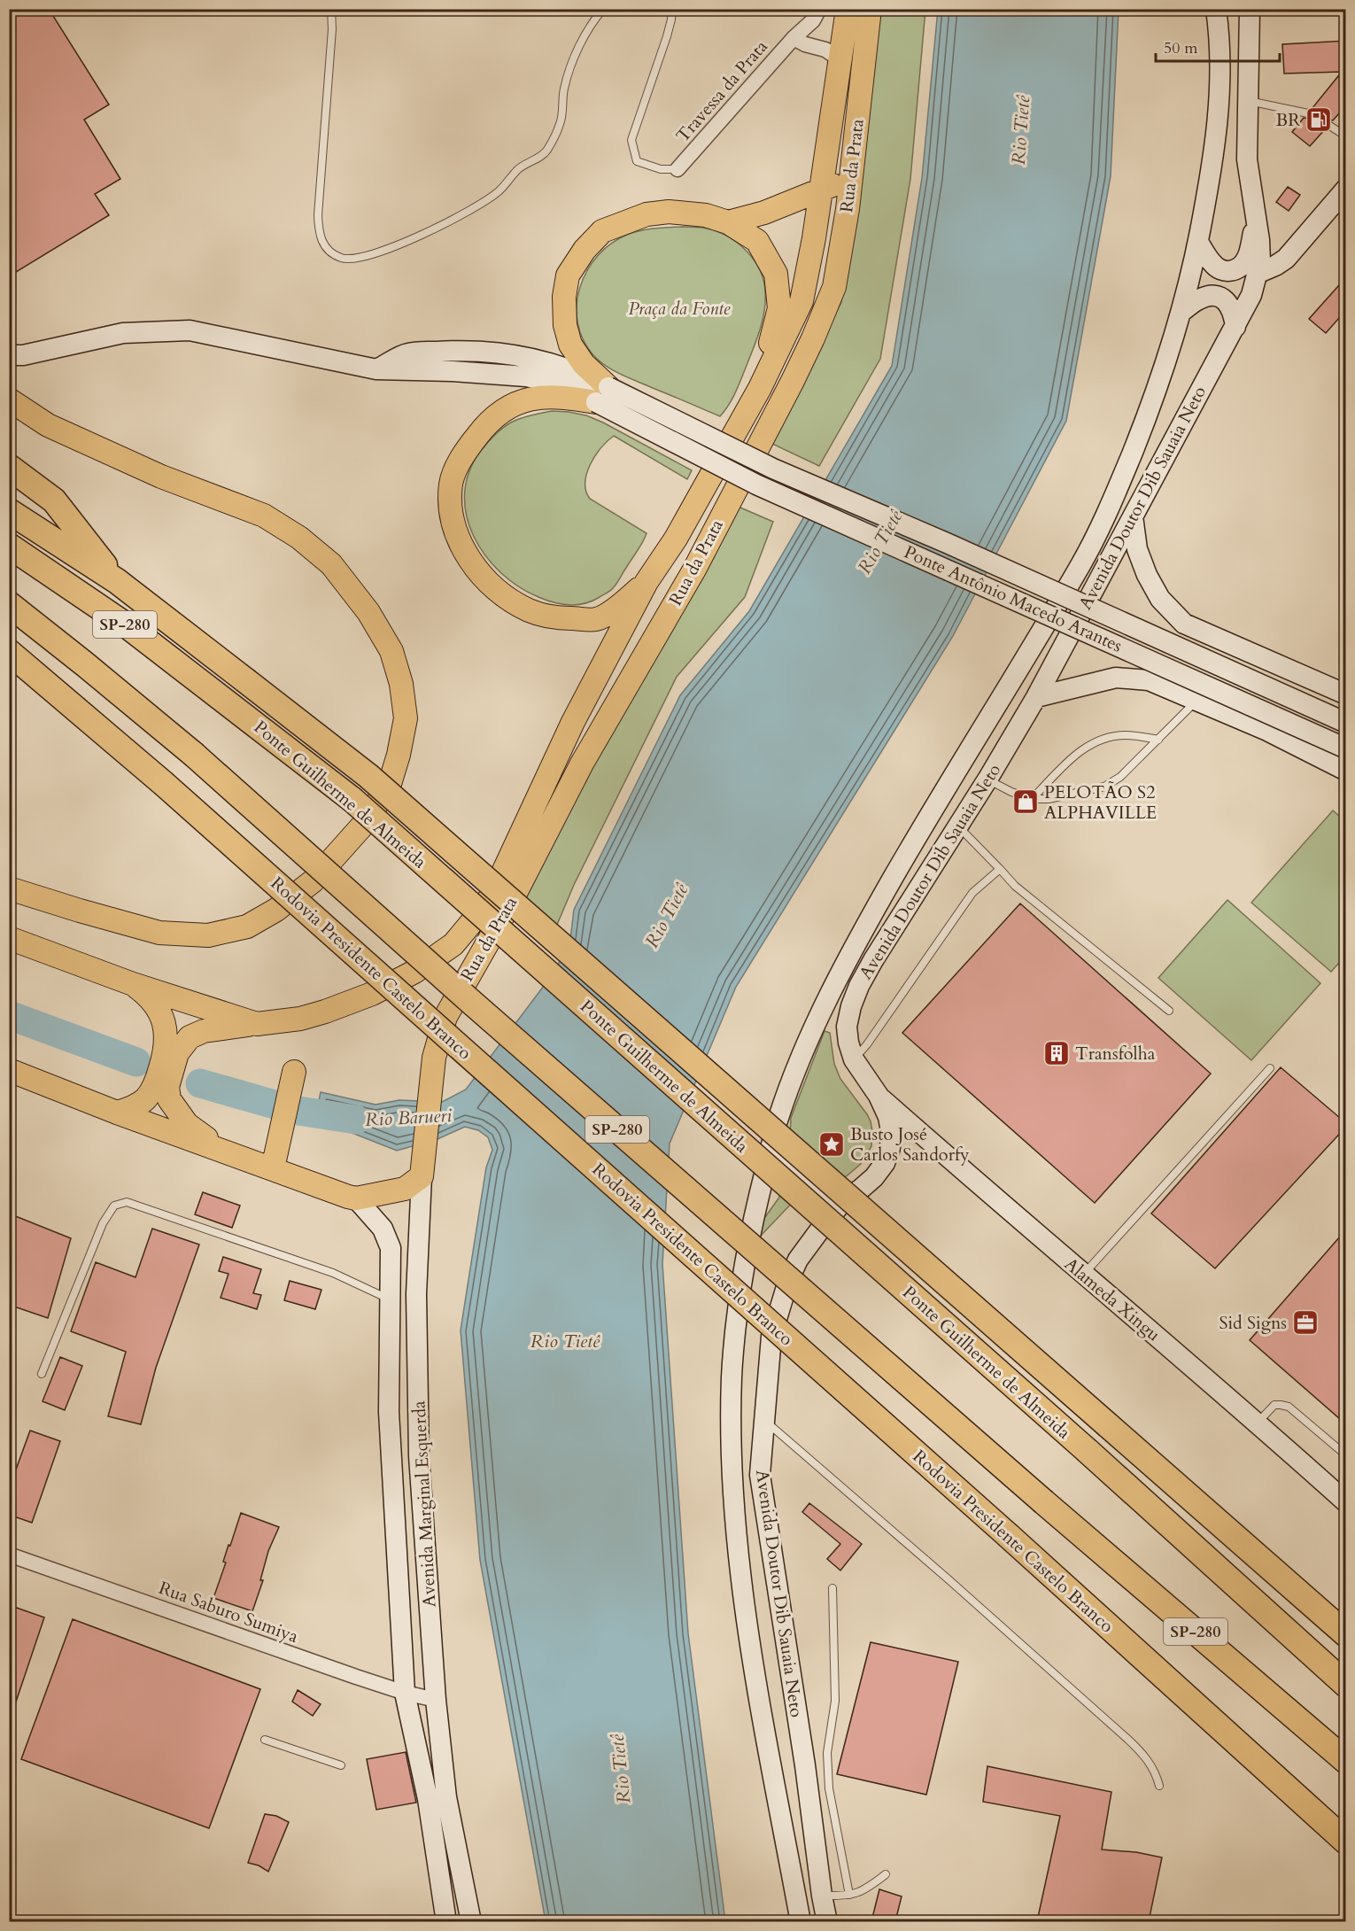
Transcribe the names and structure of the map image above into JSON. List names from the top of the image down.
{
  "streets": {
    "highway": ["SP-280", "Ponte Guilherme de Almeida", "Rodovia Presidente Castelo Branco"],
    "main road": [
      "Rua da Prata",
      "Avenida Doutor Dib Sauaia Neto",
      "Ponte Antônio Macedo Arantes",
      "Alameda Xingu",
      "Avenida Marginal Esquerda"
    ],
    "street": ["Travessa da Prata", "Rua Saburo Sumiya"]
  },
  "crossings": [
    ["Travessa da Prata", "Rua da Prata"],
    ["Rua da Prata", "Avenida Marginal Esquerda"],
    ["Avenida Doutor Dib Sauaia Neto", "Alameda Xingu"],
    ["Avenida Marginal Esquerda", "Rua Saburo Sumiya"]
  ],
  "water": ["Rio Tietê", "Rio Barueri"],
  "parks": ["Praça da Fonte"],
  "places": {
    "fuel station": ["BR"],
    "shop": ["PELOTÃO S2 ALPHAVILLE"],
    "building": ["Transfolha"],
    "place": ["Busto José Carlos Sandorfy"],
    "office": ["Sid Signs"]
  },
  "scale_bar": "50 m"
}
